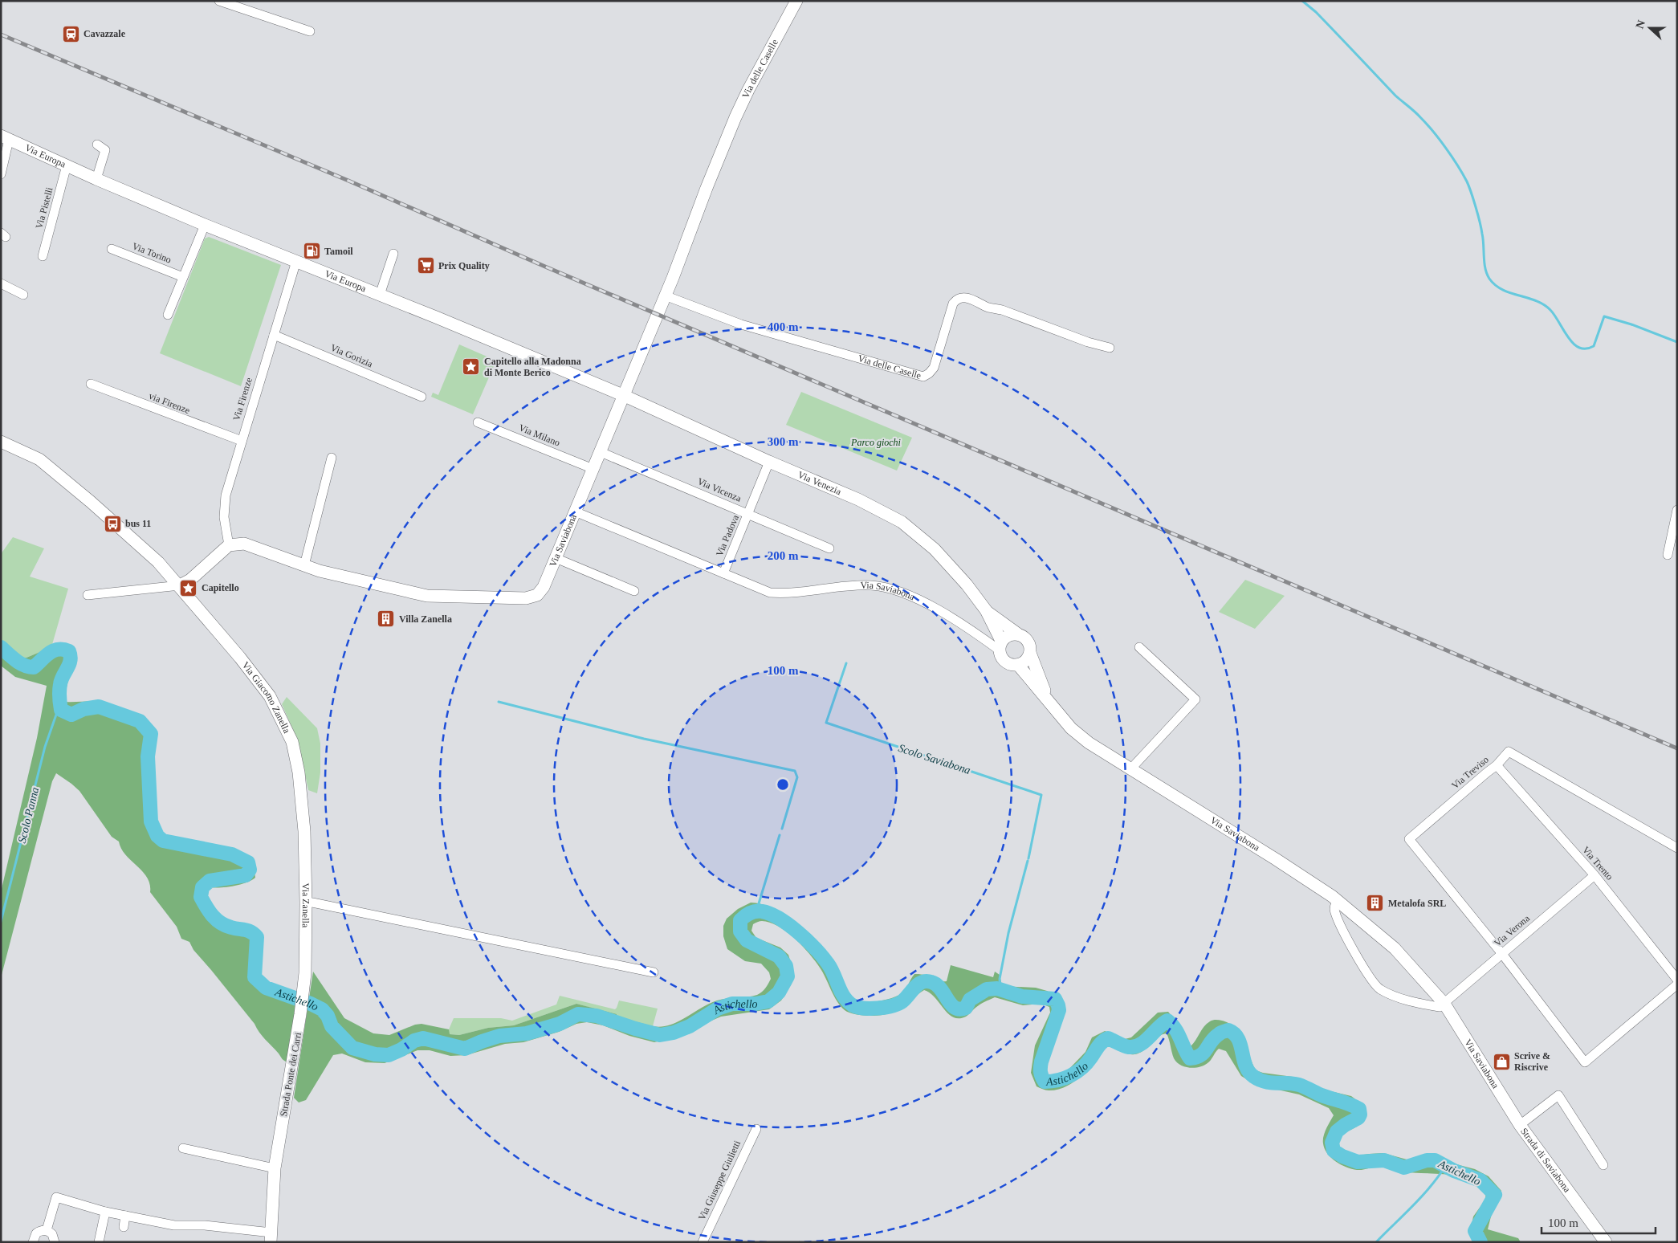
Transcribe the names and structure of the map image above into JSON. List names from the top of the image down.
{
  "streets": {
    "street": [
      "Via delle Caselle",
      "Via Europa",
      "Via Pistelli",
      "Via Torino",
      "Via Gorizia",
      "Via Firenze",
      "via Firenze",
      "Via Milano",
      "Via Venezia",
      "Via Vicenza",
      "Via Padova",
      "Via Saviabona",
      "Via Giacomo Zanella",
      "Via Treviso",
      "Via Trento",
      "Via Zanella",
      "Via Verona",
      "Strada Ponte dei Carri",
      "Strada di Saviabona",
      "Via Giuseppe Giulietti"
    ]
  },
  "crossings": [
    ["Via delle Caselle", "Via Europa"],
    ["Via delle Caselle", "Via Milano"],
    ["Via delle Caselle", "Via Venezia"],
    ["Via delle Caselle", "Via Vicenza"],
    ["Via delle Caselle", "Via Saviabona"],
    ["Via Europa", "Via Pistelli"],
    ["Via Europa", "Via Firenze"],
    ["Via Europa", "Via Venezia"],
    ["Via Gorizia", "Via Firenze"],
    ["Via Firenze", "via Firenze"],
    ["Via Firenze", "Via Saviabona"],
    ["Via Venezia", "Via Padova"],
    ["Via Venezia", "Via Saviabona"],
    ["Via Vicenza", "Via Padova"],
    ["Via Padova", "Via Saviabona"],
    ["Via Saviabona", "Via Verona"],
    ["Via Saviabona", "Strada di Saviabona"],
    ["Via Giacomo Zanella", "Via Zanella"],
    ["Via Treviso", "Via Trento"],
    ["Via Treviso", "Via Verona"],
    ["Via Trento", "Via Verona"],
    ["Via Zanella", "Strada Ponte dei Carri"]
  ],
  "water": ["Scolo Saviabona", "Scolo Panna", "Astichello"],
  "parks": ["Parco giochi"],
  "places": {
    "station": ["Cavazzale"],
    "fuel station": ["Tamoil"],
    "supermarket": ["Prix Quality"],
    "place": ["Capitello alla Madonna di Monte Berico", "Capitello"],
    "bus stop": ["bus 11"],
    "building": ["Villa Zanella", "Metalofa SRL"],
    "shop": ["Scrive & Riscrive"]
  },
  "scale_bar": "100 m",
  "north": "left",
  "rings": [
    "400 m",
    "300 m",
    "200 m",
    "100 m"
  ]
}
